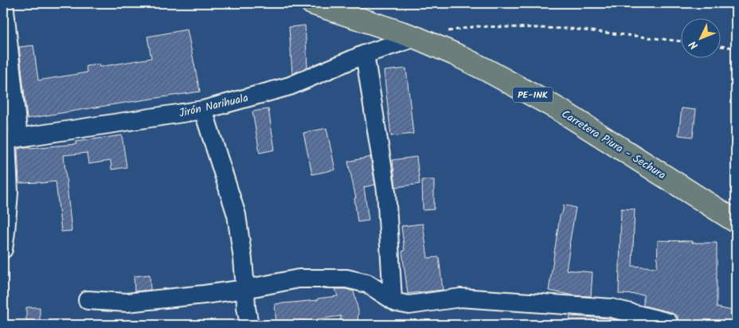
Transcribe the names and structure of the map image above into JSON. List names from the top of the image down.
{
  "streets": {
    "main road": ["PE-1NK", "Carretera Piura - Sechura"],
    "street": ["Jirón Narihuala"]
  },
  "crossings": [
    ["Jirón Narihuala", "Carretera Piura - Sechura"]
  ],
  "north": "bottom left"
}
